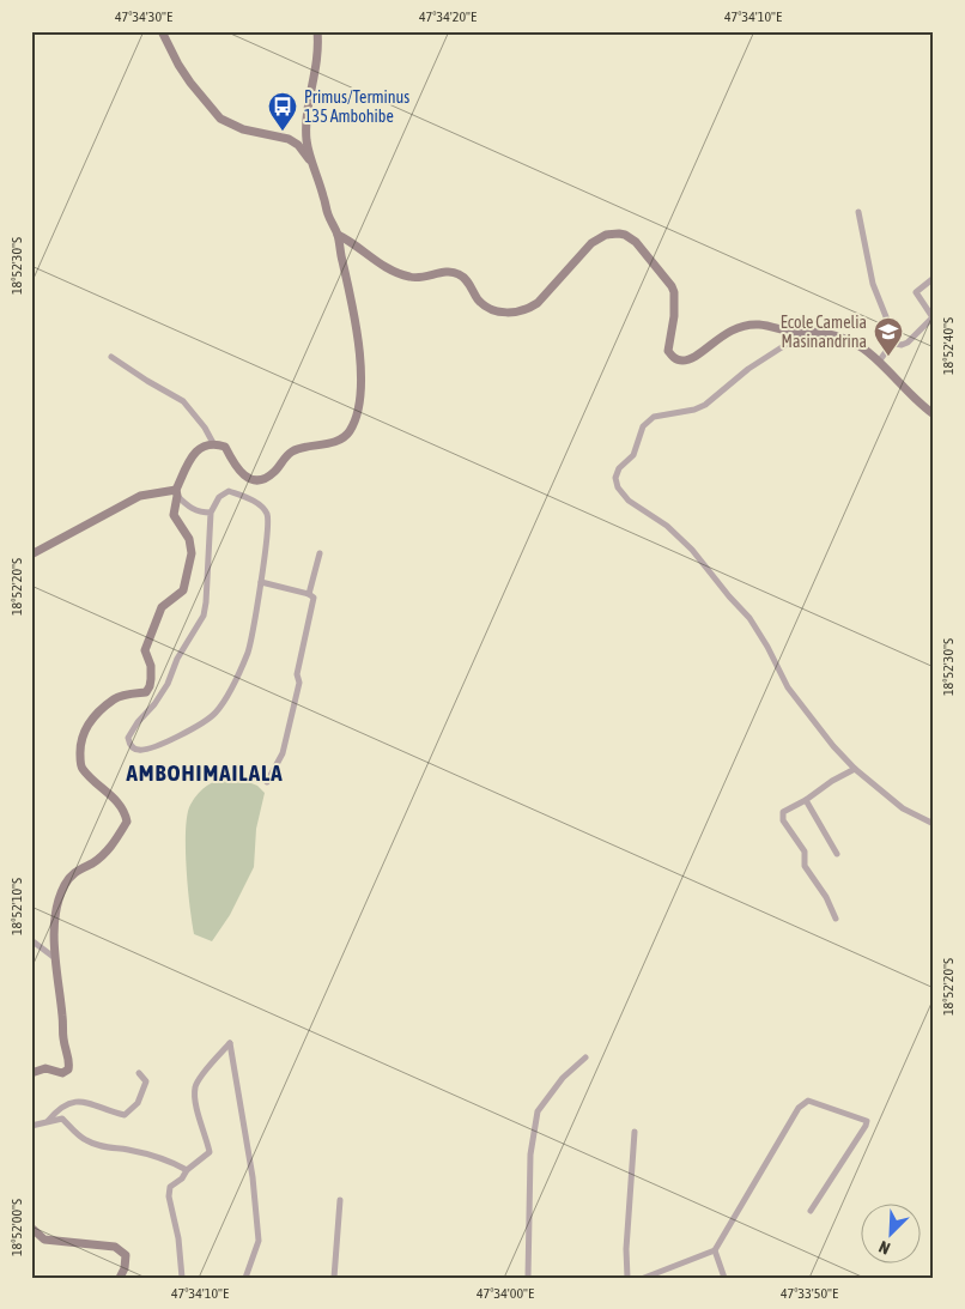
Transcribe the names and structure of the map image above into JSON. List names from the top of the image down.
{
  "districts": ["AMBOHIMAILALA"],
  "places": {
    "bus stop": ["Primus/Terminus 135 Ambohibe"],
    "school or university": ["Ecole Camelia Masinandrina"]
  },
  "north": "bottom left",
  "coordinates": [
    "47°34'30\"E",
    "47°34'20\"E",
    "47°34'10\"E",
    "18°52'30\"S",
    "18°52'40\"S",
    "18°52'20\"S",
    "18°52'10\"S",
    "18°52'00\"S",
    "47°34'00\"E",
    "47°33'50\"E"
  ]
}
